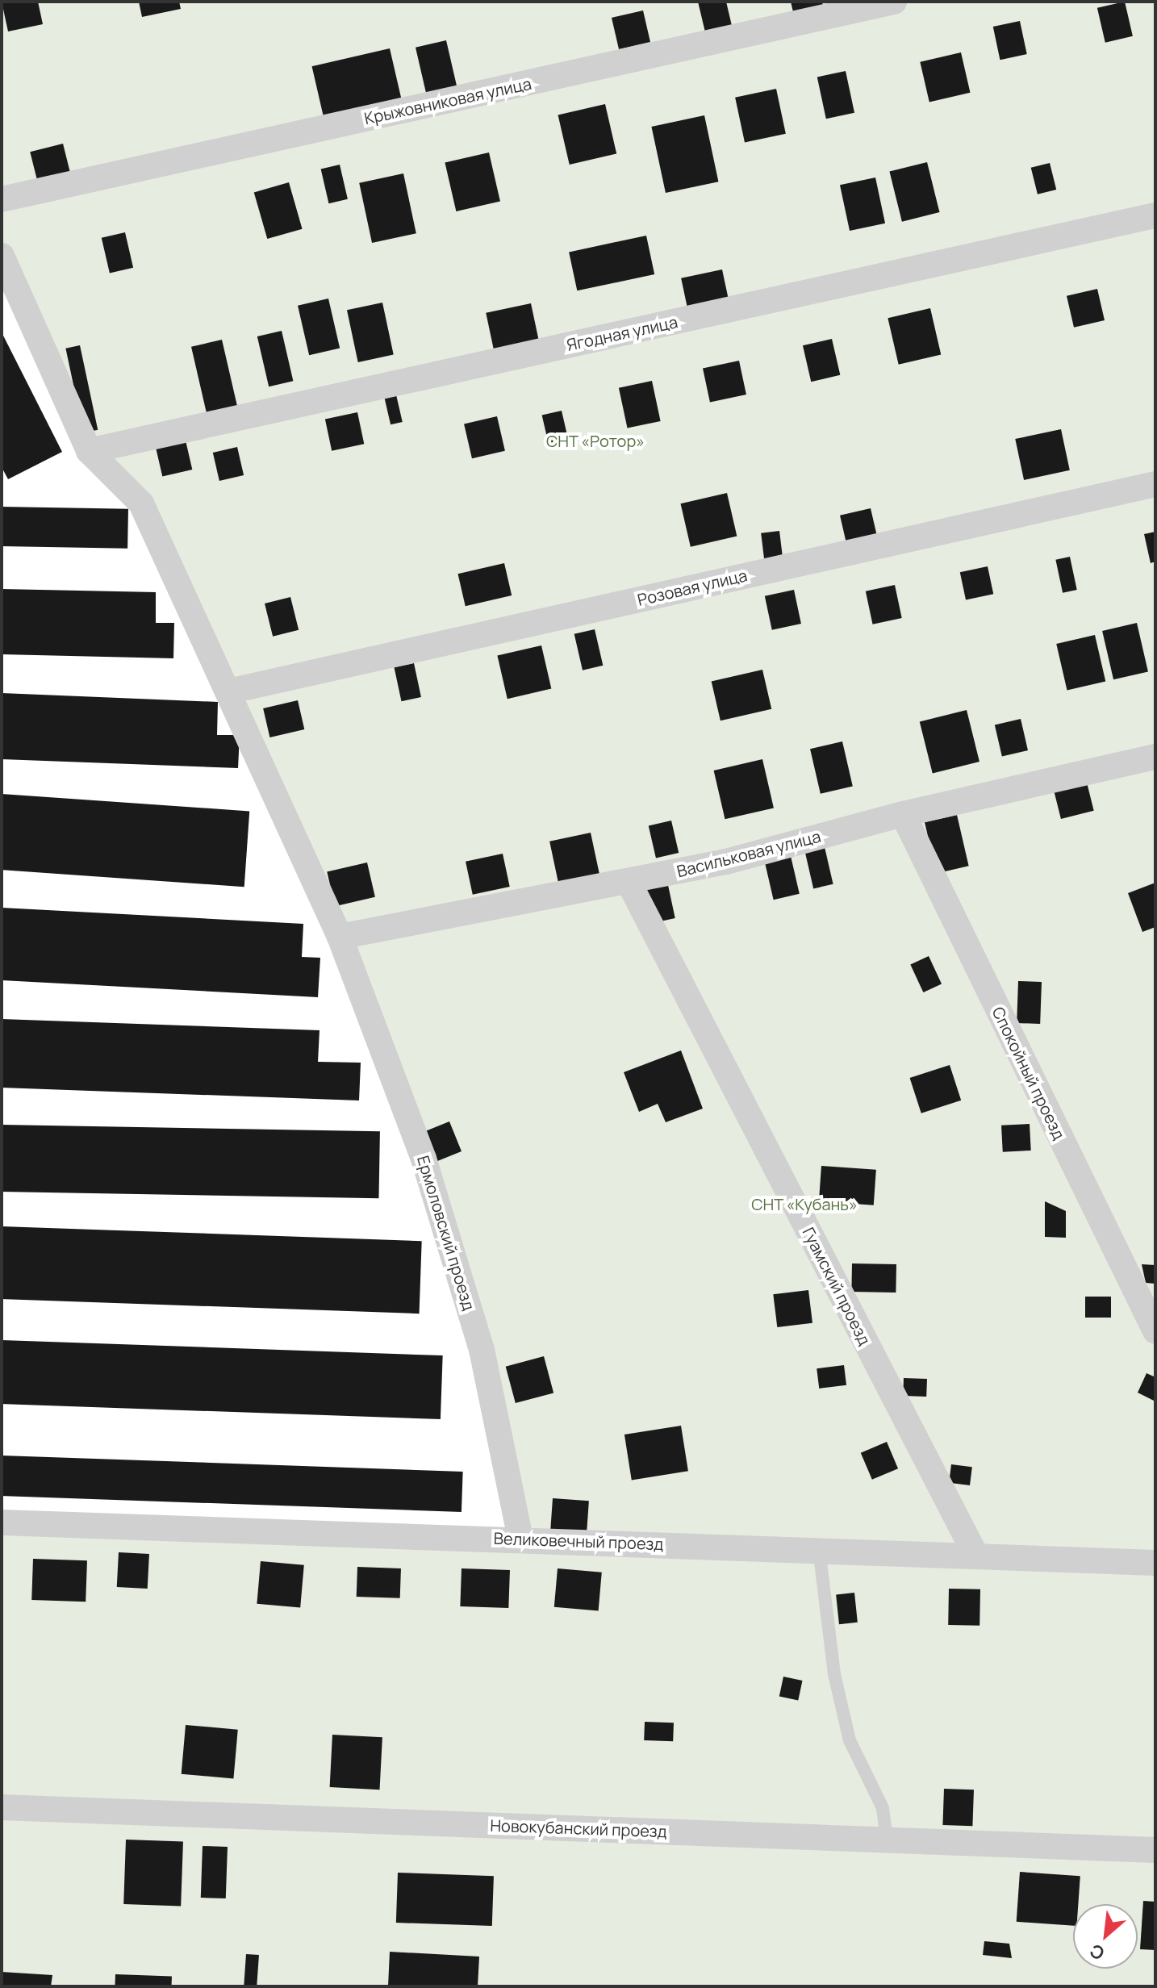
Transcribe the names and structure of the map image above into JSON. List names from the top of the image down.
{
  "streets": {
    "street": [
      "Крыжовниковая улица",
      "Ягодная улица",
      "Розовая улица",
      "Васильковая улица",
      "Спокойный проезд",
      "Ермоловский проезд",
      "Гуамский проезд",
      "Великовечный проезд",
      "Новокубанский проезд"
    ]
  },
  "crossings": [
    ["Ягодная улица", "Ермоловский проезд"],
    ["Розовая улица", "Ермоловский проезд"],
    ["Васильковая улица", "Спокойный проезд"],
    ["Васильковая улица", "Ермоловский проезд"],
    ["Васильковая улица", "Гуамский проезд"],
    ["Ермоловский проезд", "Великовечный проезд"],
    ["Гуамский проезд", "Великовечный проезд"]
  ],
  "parks": ["СНТ «Ротор»", "СНТ «Кубань»"],
  "north": "bottom left"
}
